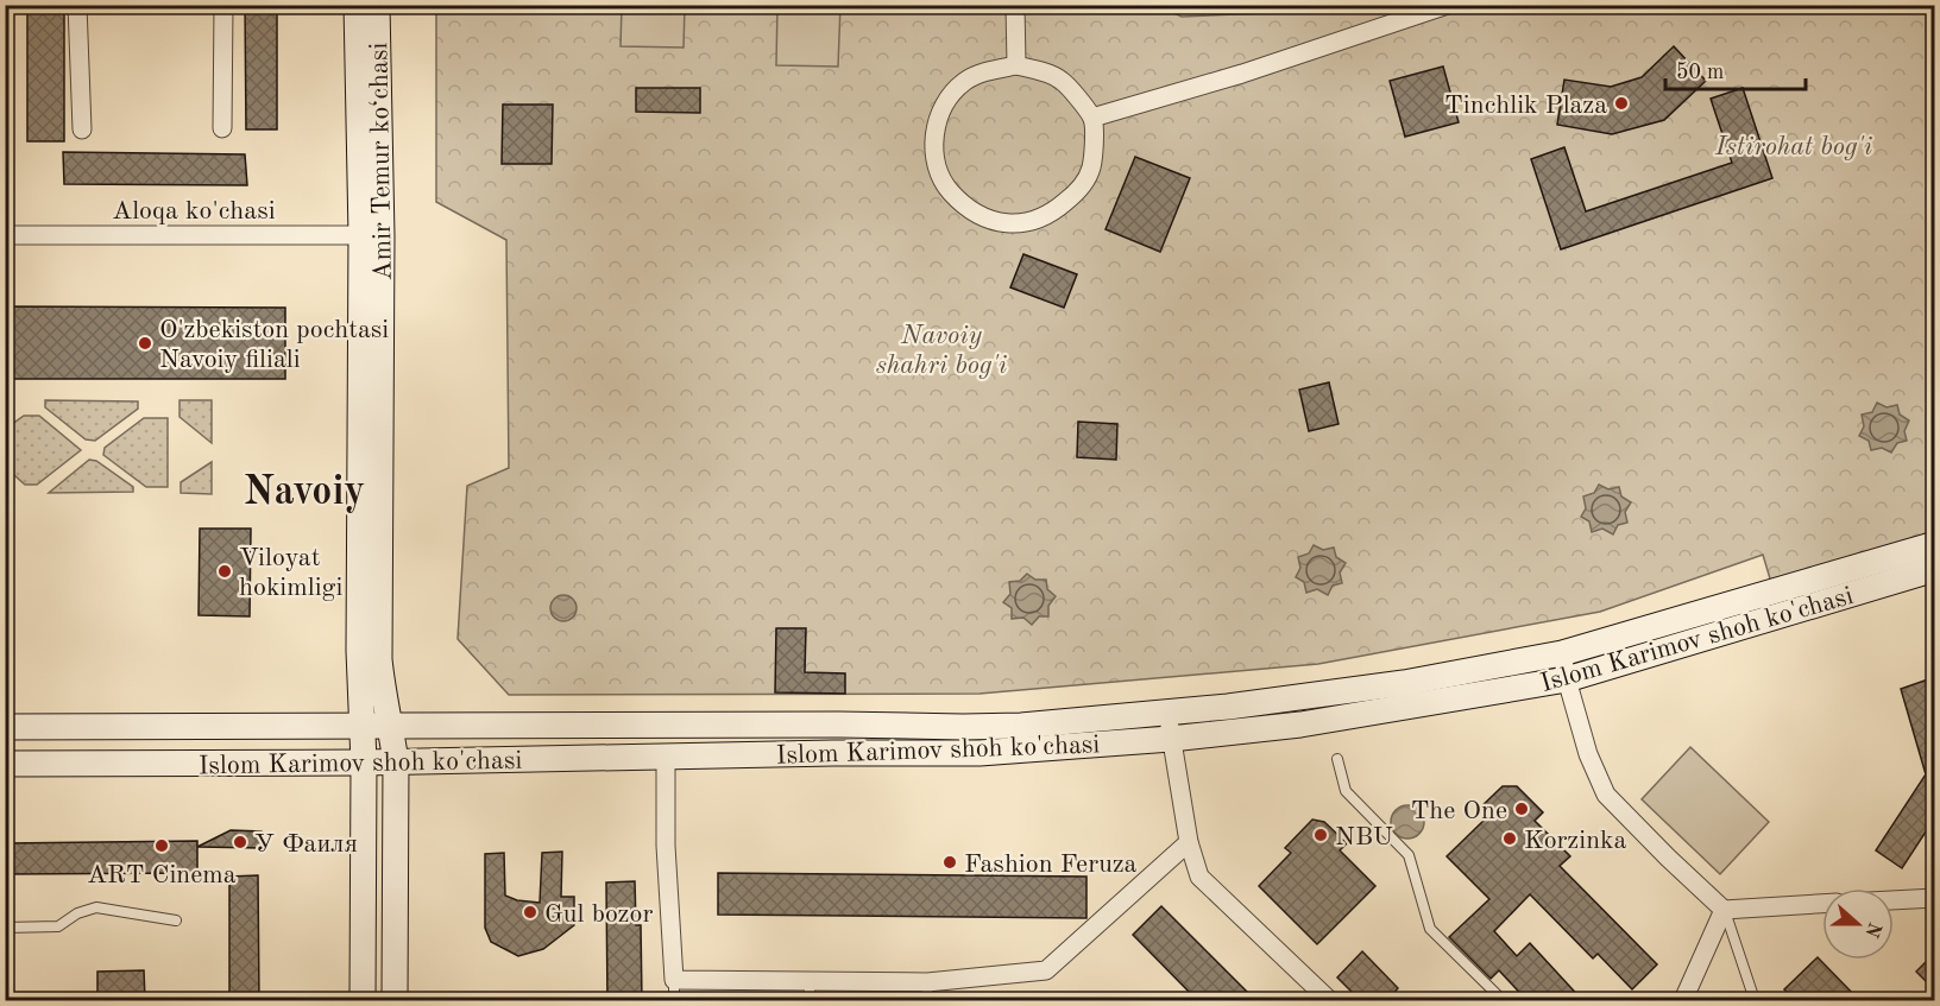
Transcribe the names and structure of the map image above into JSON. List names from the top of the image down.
{
  "streets": {
    "main road": ["Amir Temur ko‘chasi", "Islom Karimov shoh ko'chasi"],
    "street": ["Aloqa ko'chasi"]
  },
  "crossings": [
    ["Amir Temur ko‘chasi", "Aloqa ko'chasi"],
    ["Amir Temur ko‘chasi", "Islom Karimov shoh ko'chasi"]
  ],
  "districts": ["Navoiy"],
  "parks": ["Istirohat bog'i", "Navoiy shahri bog'i"],
  "places": [
    "Tinchlik Plaza",
    "O'zbekiston pochtasi Navoiy filiali",
    "Viloyat hokimligi",
    "The One",
    "NBU",
    "Korzinka",
    "У Фаиля",
    "ART Cinema",
    "Fashion Feruza",
    "Gul bozor"
  ],
  "scale_bar": "50 m",
  "north": "right"
}
